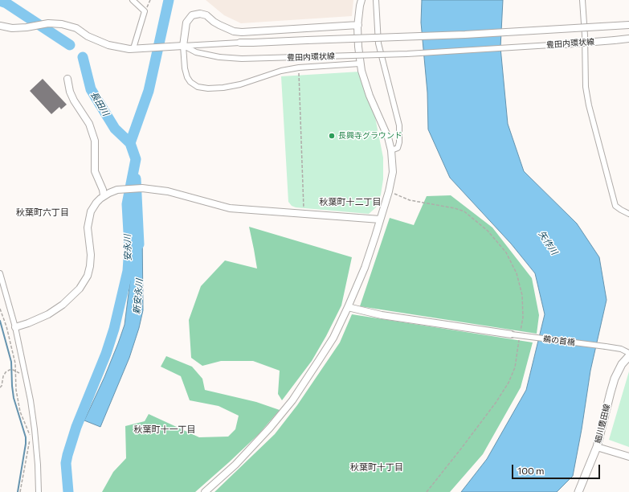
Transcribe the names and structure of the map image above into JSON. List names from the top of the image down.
{
  "streets": {
    "main road": ["細川豊田線"],
    "street": ["豊田内環状線", "鵜の首橋"]
  },
  "districts": [
    "秋葉町十二丁目",
    "秋葉町六丁目",
    "秋葉町十一丁目",
    "秋葉町十丁目"
  ],
  "water": [
    "長田川",
    "矢作川",
    "安永川",
    "新安永川"
  ],
  "places": ["長興寺グラウンド"],
  "scale_bar": "100 m"
}
